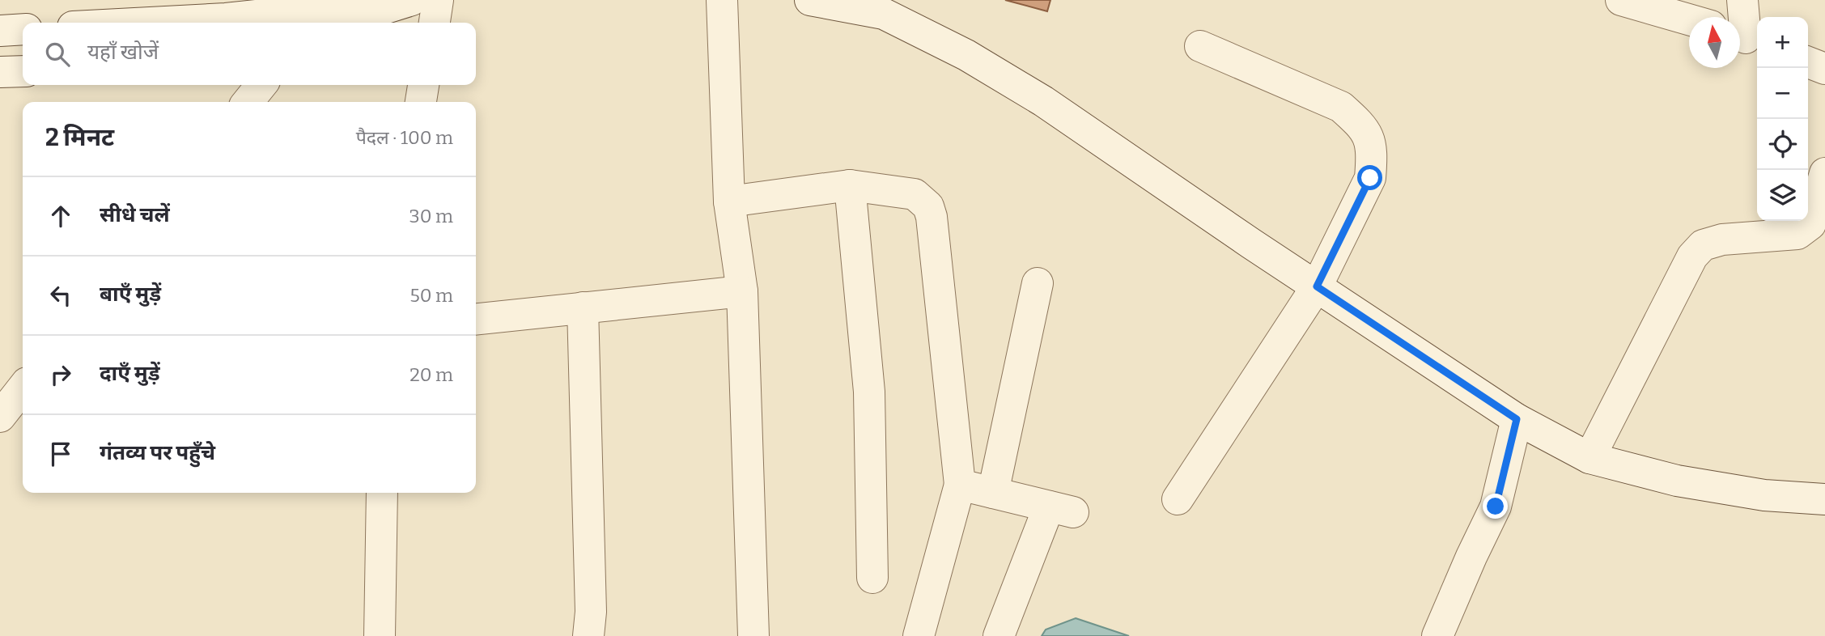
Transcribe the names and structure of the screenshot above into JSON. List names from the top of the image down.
{
  "north": "top",
  "page": {
    "map_buttons": ["+", "−"],
    "search": "यहाँ खोजें",
    "heading": ["2 मिनट", "पैदल · 100 m"],
    "list": [
      ["सीधे चलें", "30 m"],
      ["बाएँ मुड़ें", "50 m"],
      ["दाएँ मुड़ें", "20 m"],
      "गंतव्य पर पहुँचे"
    ]
  }
}
